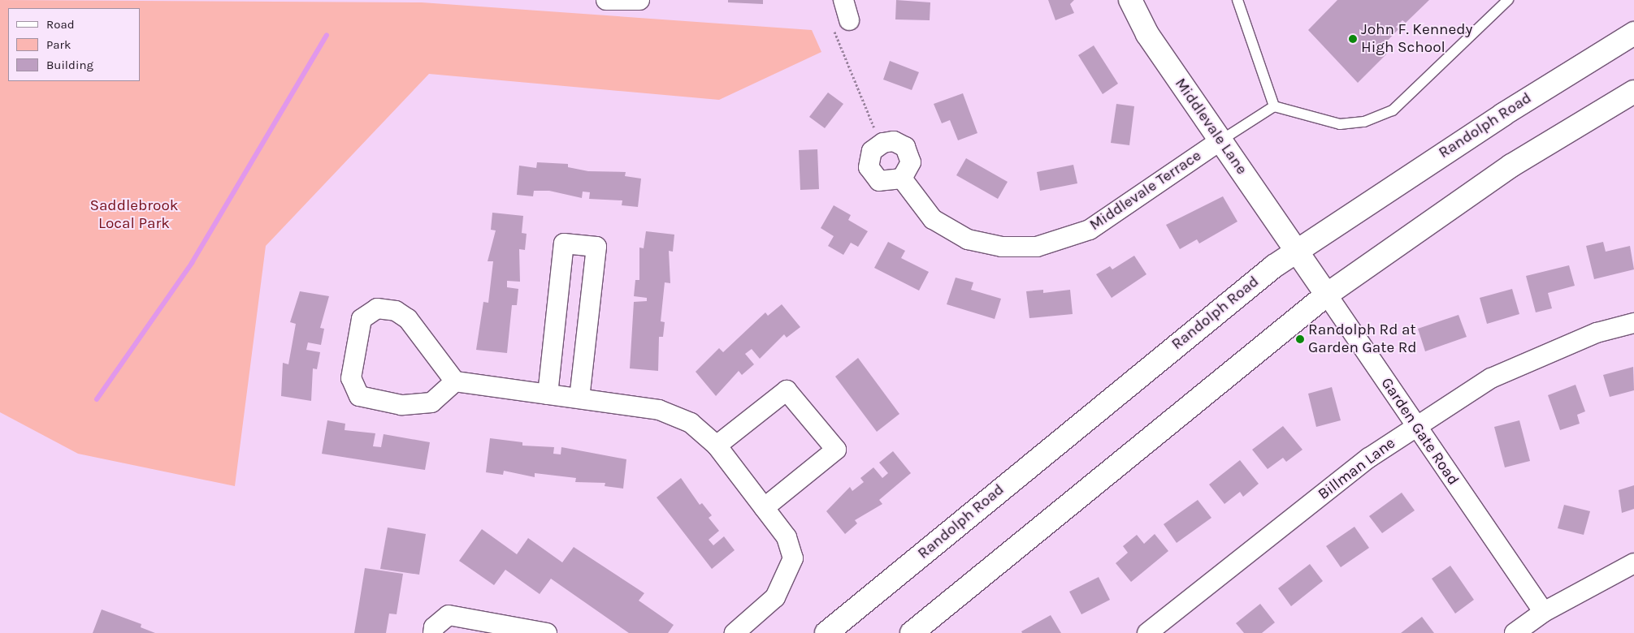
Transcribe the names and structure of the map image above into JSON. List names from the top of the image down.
{
  "streets": {
    "main road": ["Randolph Road", "Middlevale Lane", "Garden Gate Road"],
    "street": ["Middlevale Terrace", "Billman Lane"]
  },
  "crossings": [
    ["Randolph Road", "Middlevale Lane"],
    ["Randolph Road", "Garden Gate Road"],
    ["Middlevale Lane", "Middlevale Terrace"],
    ["Middlevale Lane", "Garden Gate Road"],
    ["Garden Gate Road", "Billman Lane"]
  ],
  "parks": ["Saddlebrook Local Park"],
  "places": ["John F. Kennedy High School", "Randolph Rd at Garden Gate Rd"],
  "legend": ["Road", "Park", "Building"]
}
